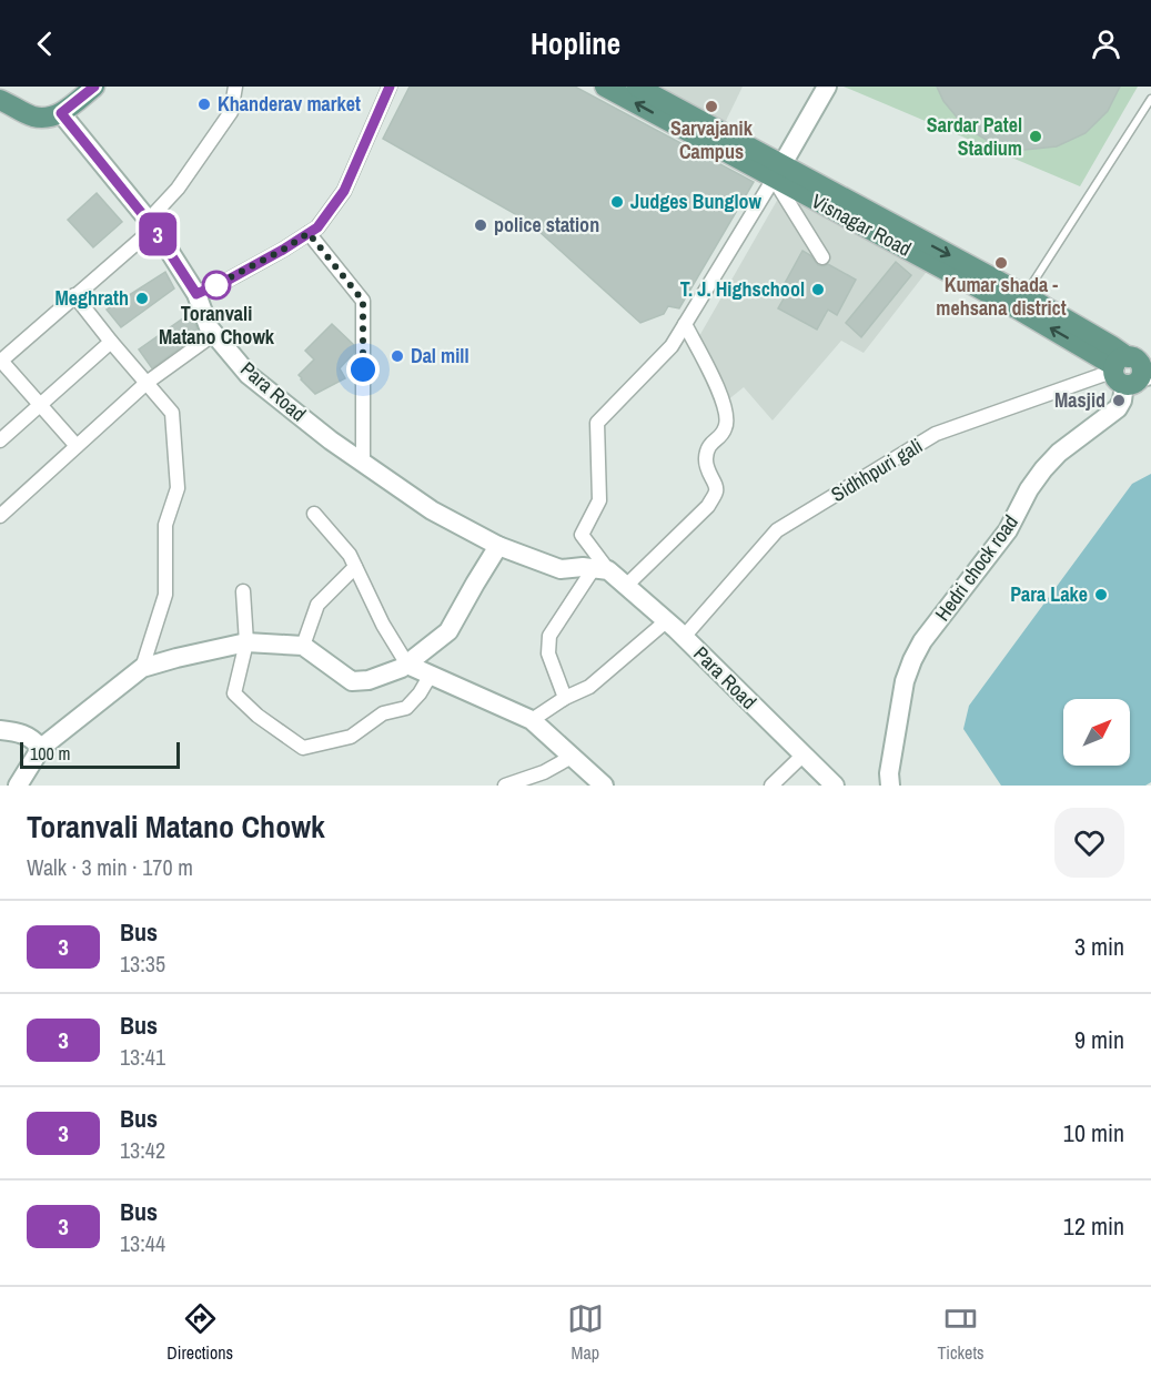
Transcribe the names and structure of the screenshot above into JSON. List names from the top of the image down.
{
  "streets": {
    "main road": ["Visnagar Road"],
    "street": ["Para Road", "Sidhhpuri gali", "Hedri chock road"]
  },
  "crossings": [
    ["Visnagar Road", "Sidhhpuri gali"],
    ["Visnagar Road", "Hedri chock road"],
    ["Para Road", "Sidhhpuri gali"],
    ["Sidhhpuri gali", "Hedri chock road"]
  ],
  "places": [
    "Khanderav market",
    "Sarvajanik Campus",
    "Sardar Patel Stadium",
    "Judges Bunglow",
    "police station",
    "Kumar shada - mehsana district",
    "Toranvali Matano Chowk",
    "T. J. Highschool",
    "Meghrath",
    "Dal mill",
    "Masjid",
    "Para Lake"
  ],
  "lines": ["bus line 3"],
  "scale_bar": "100 m",
  "north": "top right",
  "page": {
    "header": "Hopline",
    "on_map": "3",
    "scale": "100 m",
    "heading": ["Toranvali Matano Chowk", "Walk · 3 min · 170 m"],
    "list": [
      {
        "mark": "3",
        "name": "Bus",
        "note": "13:35",
        "value": "3 min"
      },
      {
        "mark": "3",
        "name": "Bus",
        "note": "13:41",
        "value": "9 min"
      },
      {
        "mark": "3",
        "name": "Bus",
        "note": "13:42",
        "value": "10 min"
      },
      {
        "mark": "3",
        "name": "Bus",
        "note": "13:44",
        "value": "12 min"
      }
    ],
    "tabs": ["Directions", "Map", "Tickets"]
  }
}
